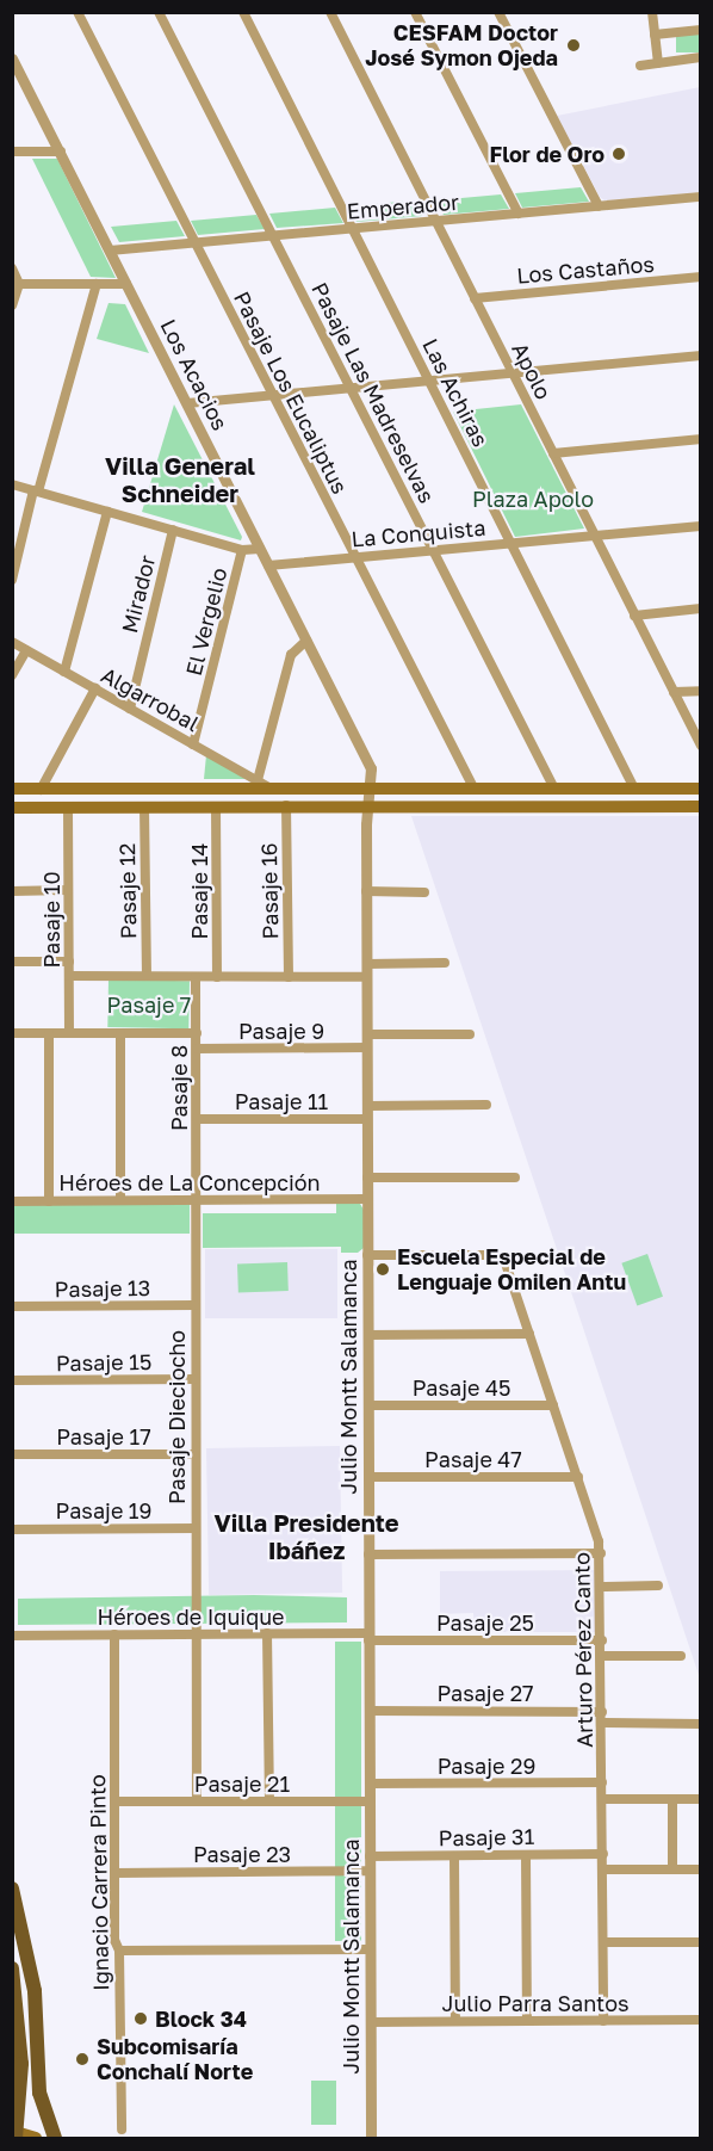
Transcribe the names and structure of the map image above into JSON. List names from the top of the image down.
{
  "streets": {
    "street": [
      "Emperador",
      "Los Castaños",
      "Apolo",
      "Los Acacios",
      "Pasaje Los Eucaliptus",
      "Pasaje Las Madreselvas",
      "Las Achiras",
      "La Conquista",
      "Mirador",
      "El Vergelio",
      "Algarrobal",
      "Pasaje 12",
      "Pasaje 14",
      "Pasaje 16",
      "Pasaje 10",
      "Pasaje 9",
      "Pasaje 8",
      "Pasaje 11",
      "Héroes de La Concepción",
      "Pasaje 13",
      "Pasaje 15",
      "Julio Montt Salamanca",
      "Pasaje 45",
      "Pasaje Dieciocho",
      "Pasaje 17",
      "Pasaje 47",
      "Pasaje 19",
      "Héroes de Iquique",
      "Pasaje 25",
      "Arturo Pérez Canto",
      "Pasaje 27",
      "Pasaje 29",
      "Pasaje 21",
      "Pasaje 31",
      "Pasaje 23",
      "Ignacio Carrera Pinto",
      "Julio Parra Santos"
    ]
  },
  "crossings": [
    ["Emperador", "Apolo"],
    ["Emperador", "Los Acacios"],
    ["Emperador", "Pasaje Los Eucaliptus"],
    ["Emperador", "Pasaje Las Madreselvas"],
    ["Emperador", "Las Achiras"],
    ["Los Castaños", "Apolo"],
    ["Apolo", "La Conquista"],
    ["Los Acacios", "La Conquista"],
    ["Los Acacios", "Julio Montt Salamanca"],
    ["Pasaje Los Eucaliptus", "La Conquista"],
    ["Pasaje Las Madreselvas", "La Conquista"],
    ["Las Achiras", "La Conquista"],
    ["Mirador", "Algarrobal"],
    ["El Vergelio", "Algarrobal"],
    ["Pasaje 9", "Pasaje 8"],
    ["Pasaje 9", "Julio Montt Salamanca"],
    ["Pasaje 8", "Pasaje 11"],
    ["Pasaje 8", "Héroes de La Concepción"],
    ["Pasaje 8", "Pasaje Dieciocho"],
    ["Pasaje 11", "Julio Montt Salamanca"],
    ["Héroes de La Concepción", "Julio Montt Salamanca"],
    ["Héroes de La Concepción", "Pasaje Dieciocho"],
    ["Pasaje 13", "Pasaje Dieciocho"],
    ["Pasaje 15", "Pasaje Dieciocho"],
    ["Julio Montt Salamanca", "Pasaje 45"],
    ["Julio Montt Salamanca", "Pasaje 47"],
    ["Julio Montt Salamanca", "Héroes de Iquique"],
    ["Julio Montt Salamanca", "Pasaje 25"],
    ["Julio Montt Salamanca", "Arturo Pérez Canto"],
    ["Julio Montt Salamanca", "Pasaje 27"],
    ["Julio Montt Salamanca", "Pasaje 29"],
    ["Julio Montt Salamanca", "Pasaje 21"],
    ["Julio Montt Salamanca", "Pasaje 31"],
    ["Julio Montt Salamanca", "Pasaje 23"],
    ["Julio Montt Salamanca", "Julio Parra Santos"],
    ["Pasaje 45", "Arturo Pérez Canto"],
    ["Pasaje Dieciocho", "Pasaje 17"],
    ["Pasaje Dieciocho", "Pasaje 19"],
    ["Pasaje Dieciocho", "Héroes de Iquique"],
    ["Pasaje Dieciocho", "Pasaje 21"],
    ["Pasaje 47", "Arturo Pérez Canto"],
    ["Héroes de Iquique", "Pasaje 25"],
    ["Héroes de Iquique", "Ignacio Carrera Pinto"],
    ["Pasaje 25", "Arturo Pérez Canto"],
    ["Arturo Pérez Canto", "Pasaje 27"],
    ["Arturo Pérez Canto", "Pasaje 29"],
    ["Arturo Pérez Canto", "Pasaje 31"],
    ["Arturo Pérez Canto", "Julio Parra Santos"],
    ["Pasaje 21", "Ignacio Carrera Pinto"],
    ["Pasaje 23", "Ignacio Carrera Pinto"]
  ],
  "districts": ["Villa General Schneider", "Villa Presidente Ibáñez"],
  "parks": ["Plaza Apolo", "Pasaje 7"],
  "places": [
    "CESFAM Doctor José Symon Ojeda",
    "Flor de Oro",
    "Escuela Especial de Lenguaje Omilen Antu",
    "Block 34",
    "Subcomisaría Conchalí Norte"
  ]
}
